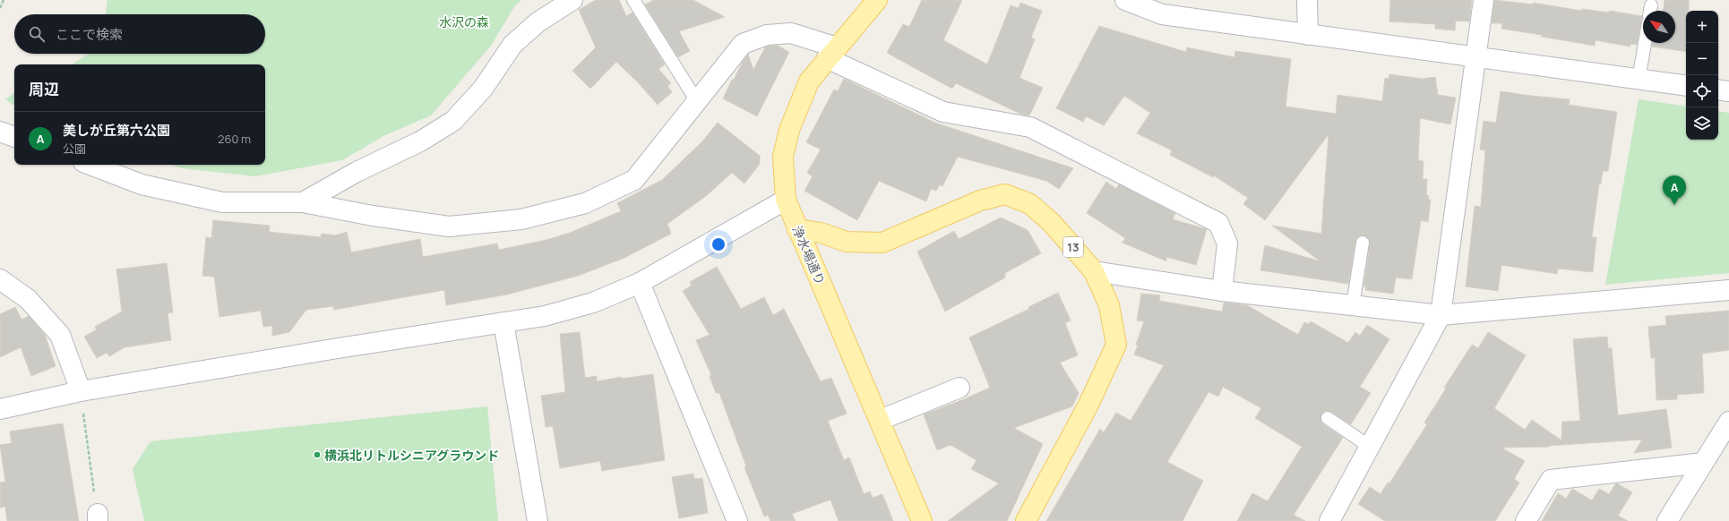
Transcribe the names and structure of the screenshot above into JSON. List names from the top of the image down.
{
  "streets": {
    "main road": ["13", "浄水場通り"]
  },
  "crossings": [
    ["13", "浄水場通り"]
  ],
  "parks": ["水沢の森"],
  "places": ["横浜北リトルシニアグラウンド"],
  "north": "top left",
  "page": {
    "map_buttons": ["+", "−"],
    "search": "ここで検索",
    "heading": "周辺",
    "list": [
      {
        "mark": "A",
        "name": "美しが丘第六公園",
        "note": "公園",
        "value": "260 m"
      }
    ],
    "pins": "A"
  }
}
